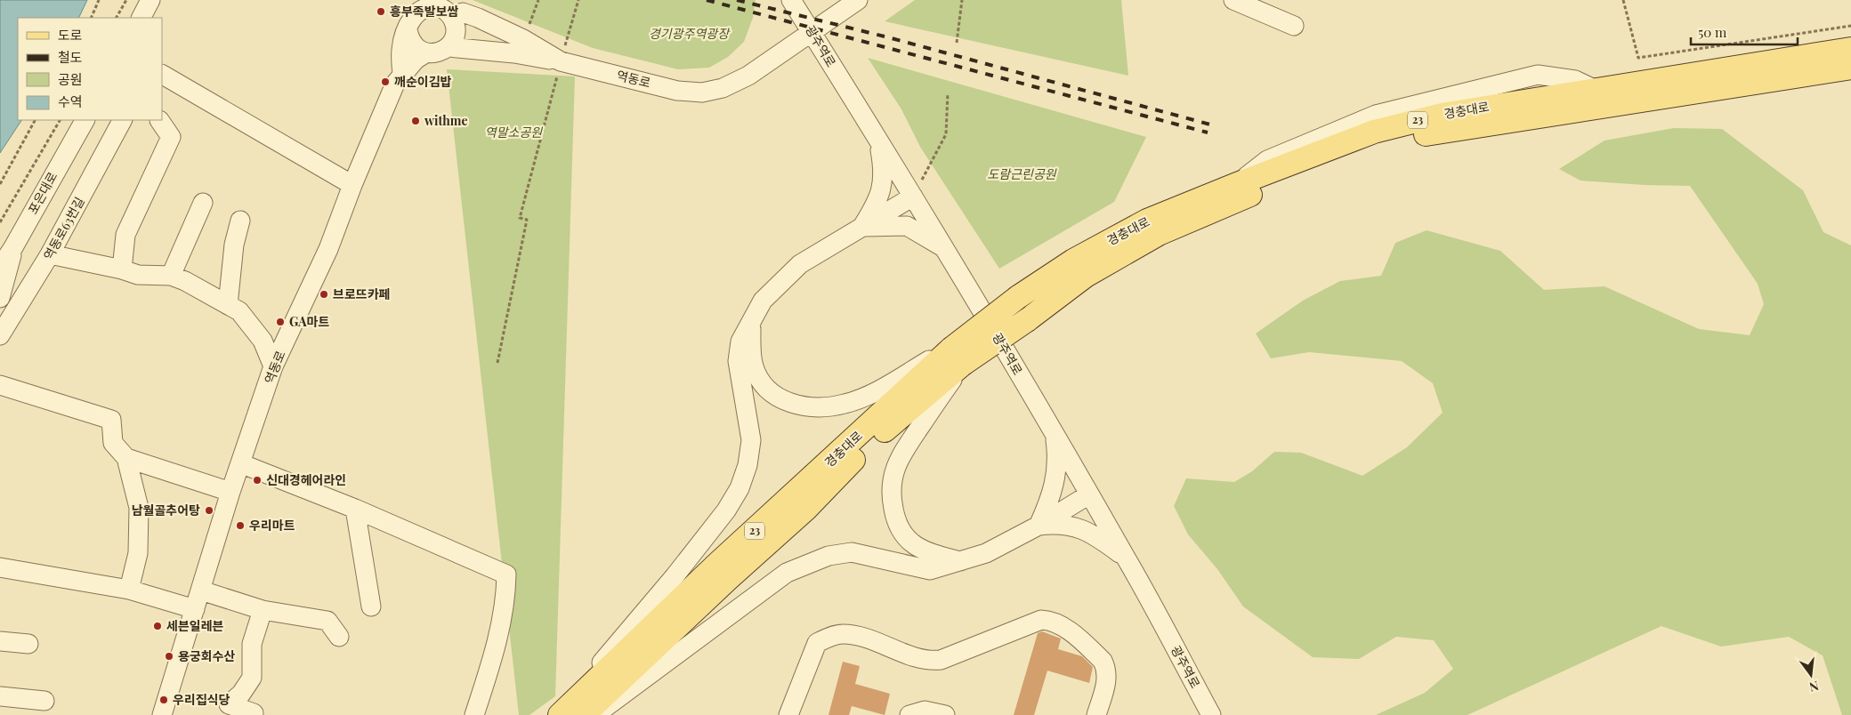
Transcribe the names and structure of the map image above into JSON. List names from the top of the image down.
{
  "streets": {
    "main road": ["경충대로", "23"],
    "street": [
      "광주역로",
      "역동로",
      "포은대로",
      "역동로63번길"
    ]
  },
  "crossings": [
    ["광주역로", "역동로"]
  ],
  "parks": ["경기광주역광장", "역말소공원", "도람근린공원"],
  "places": [
    "흥부족발보쌈",
    "깨순이김밥",
    "withme",
    "브로뜨카페",
    "GA마트",
    "신대경헤어라인",
    "남월골추어탕",
    "우리마트",
    "세븐일레븐",
    "용궁회수산",
    "우리집식당"
  ],
  "legend": [
    "도로",
    "철도",
    "공원",
    "수역"
  ],
  "scale_bar": "50 m",
  "north": "bottom"
}
